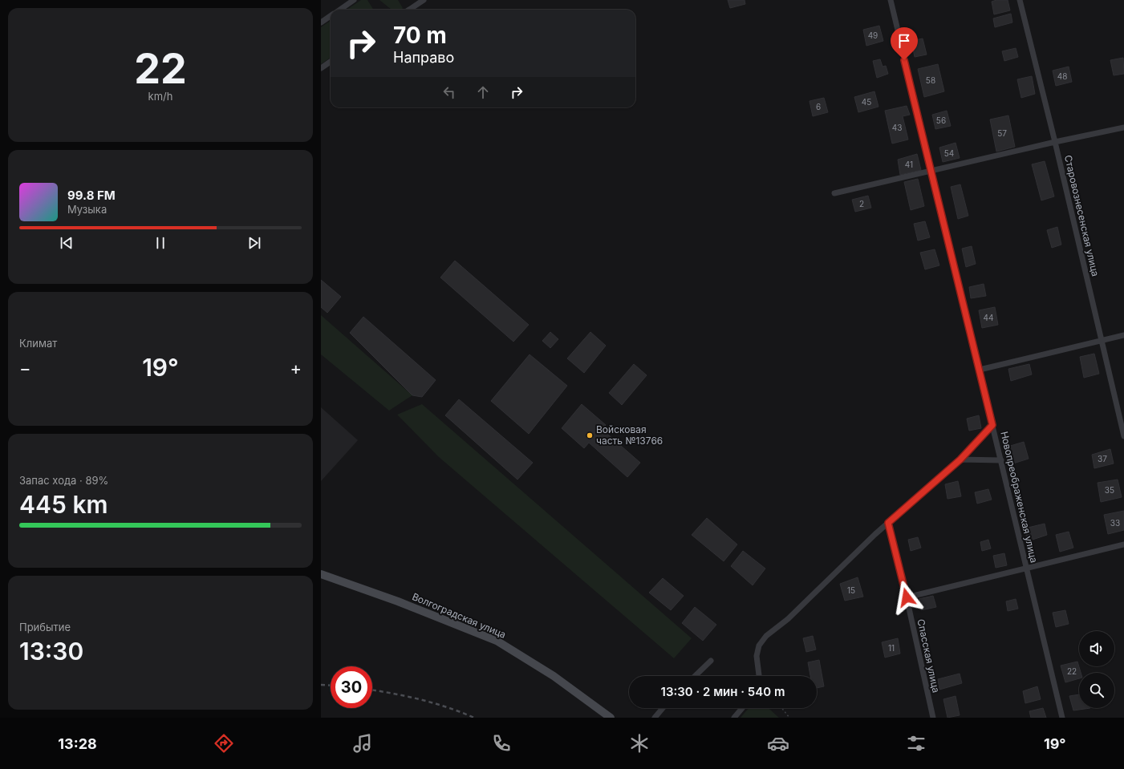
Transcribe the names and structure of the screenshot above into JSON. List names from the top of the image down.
{
  "streets": {
    "main road": ["Волгоградская улица"],
    "street": ["Старовознесенская улица", "Новопреображенская улица", "Спасская улица"]
  },
  "places": ["Войсковая часть №13766"],
  "house_numbers": [
    "49",
    "48",
    "58",
    "45",
    "6",
    "56",
    "43",
    "57",
    "54",
    "41",
    "2",
    "44",
    "37",
    "35",
    "33",
    "15",
    "11",
    "22"
  ],
  "page": {
    "tile": [
      ["22", "km/h"],
      "Климат",
      ["Запас хода · 89%", "445 km"],
      ["Прибытие", "13:30"]
    ],
    "turn": ["70 m", "Направо"],
    "song": ["99.8 FM", "Музыка"],
    "heat": ["−", "19°", "+"],
    "limit": "30",
    "trip": "13:30 · 2 мин · 540 m",
    "tabs": ["13:28", "19°"]
  }
}
